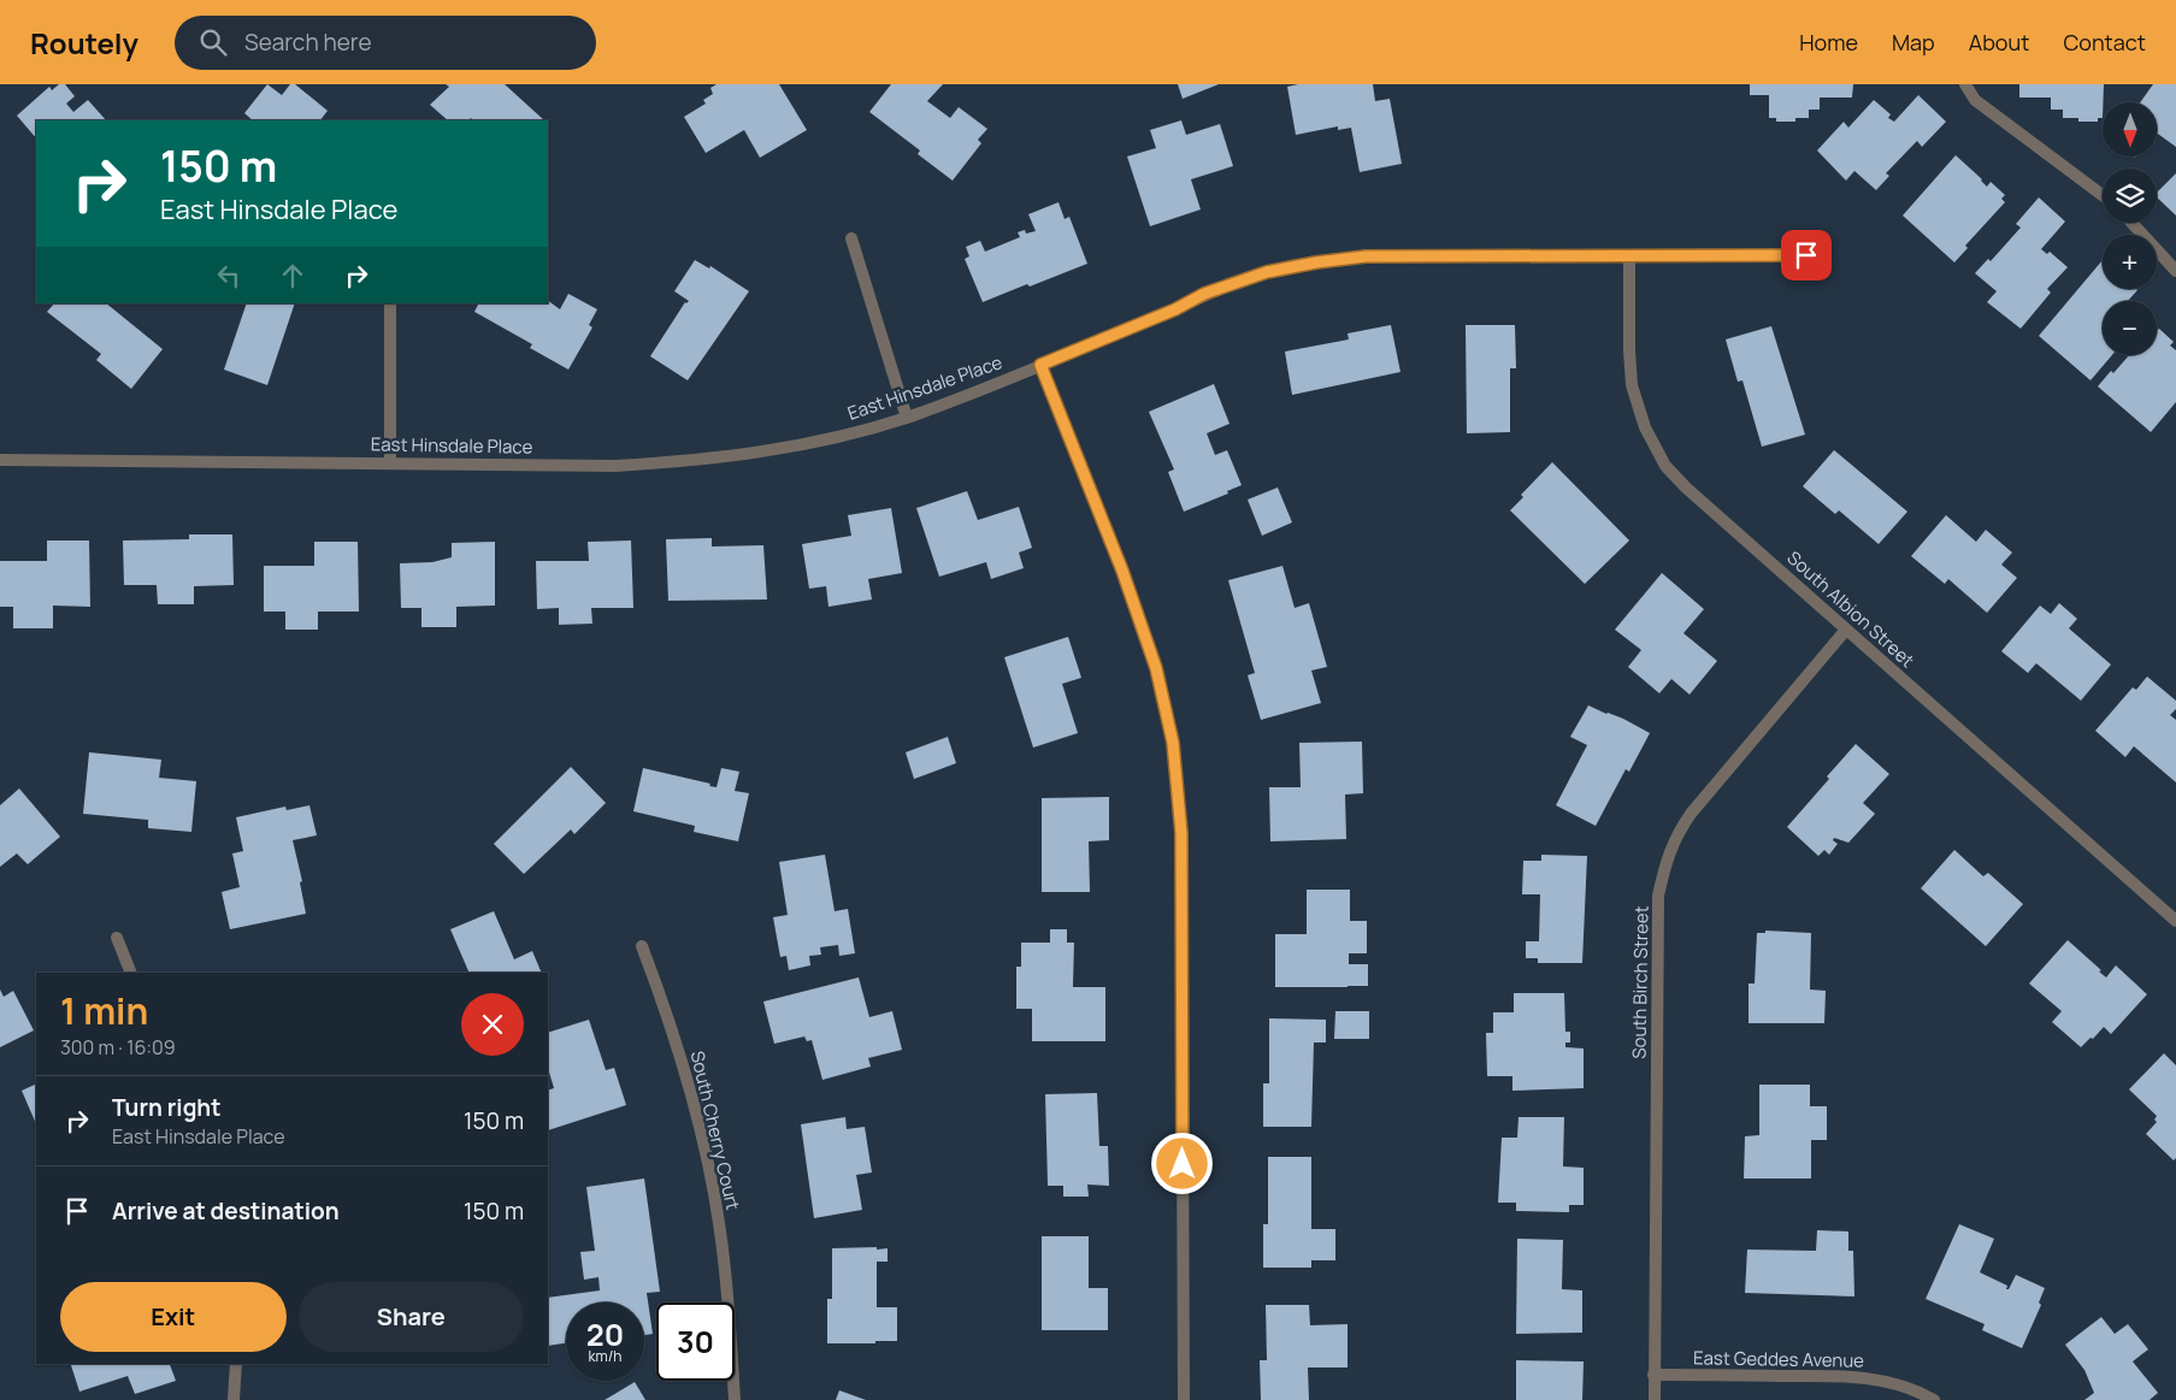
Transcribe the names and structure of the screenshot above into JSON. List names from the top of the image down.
{
  "streets": {
    "street": [
      "East Hinsdale Place",
      "South Albion Street",
      "South Birch Street",
      "South Cherry Court",
      "East Geddes Avenue"
    ]
  },
  "crossings": [
    ["East Hinsdale Place", "South Albion Street"],
    ["South Albion Street", "South Birch Street"],
    ["South Birch Street", "East Geddes Avenue"]
  ],
  "north": "bottom",
  "page": {
    "header": "Routely",
    "search": "Search here",
    "nav": [
      "Home",
      "Map",
      "About",
      "Contact"
    ],
    "map_buttons": ["+", "−"],
    "turn": ["150 m", "East Hinsdale Place"],
    "heading": ["1 min", "300 m · 16:09"],
    "list": [
      {
        "name": "Turn right",
        "note": "East Hinsdale Place",
        "value": "150 m"
      },
      {
        "name": "Arrive at destination",
        "value": "150 m"
      }
    ],
    "buttons": ["Exit", "Share"],
    "speed": "20 km/h",
    "limit": "30"
  }
}
